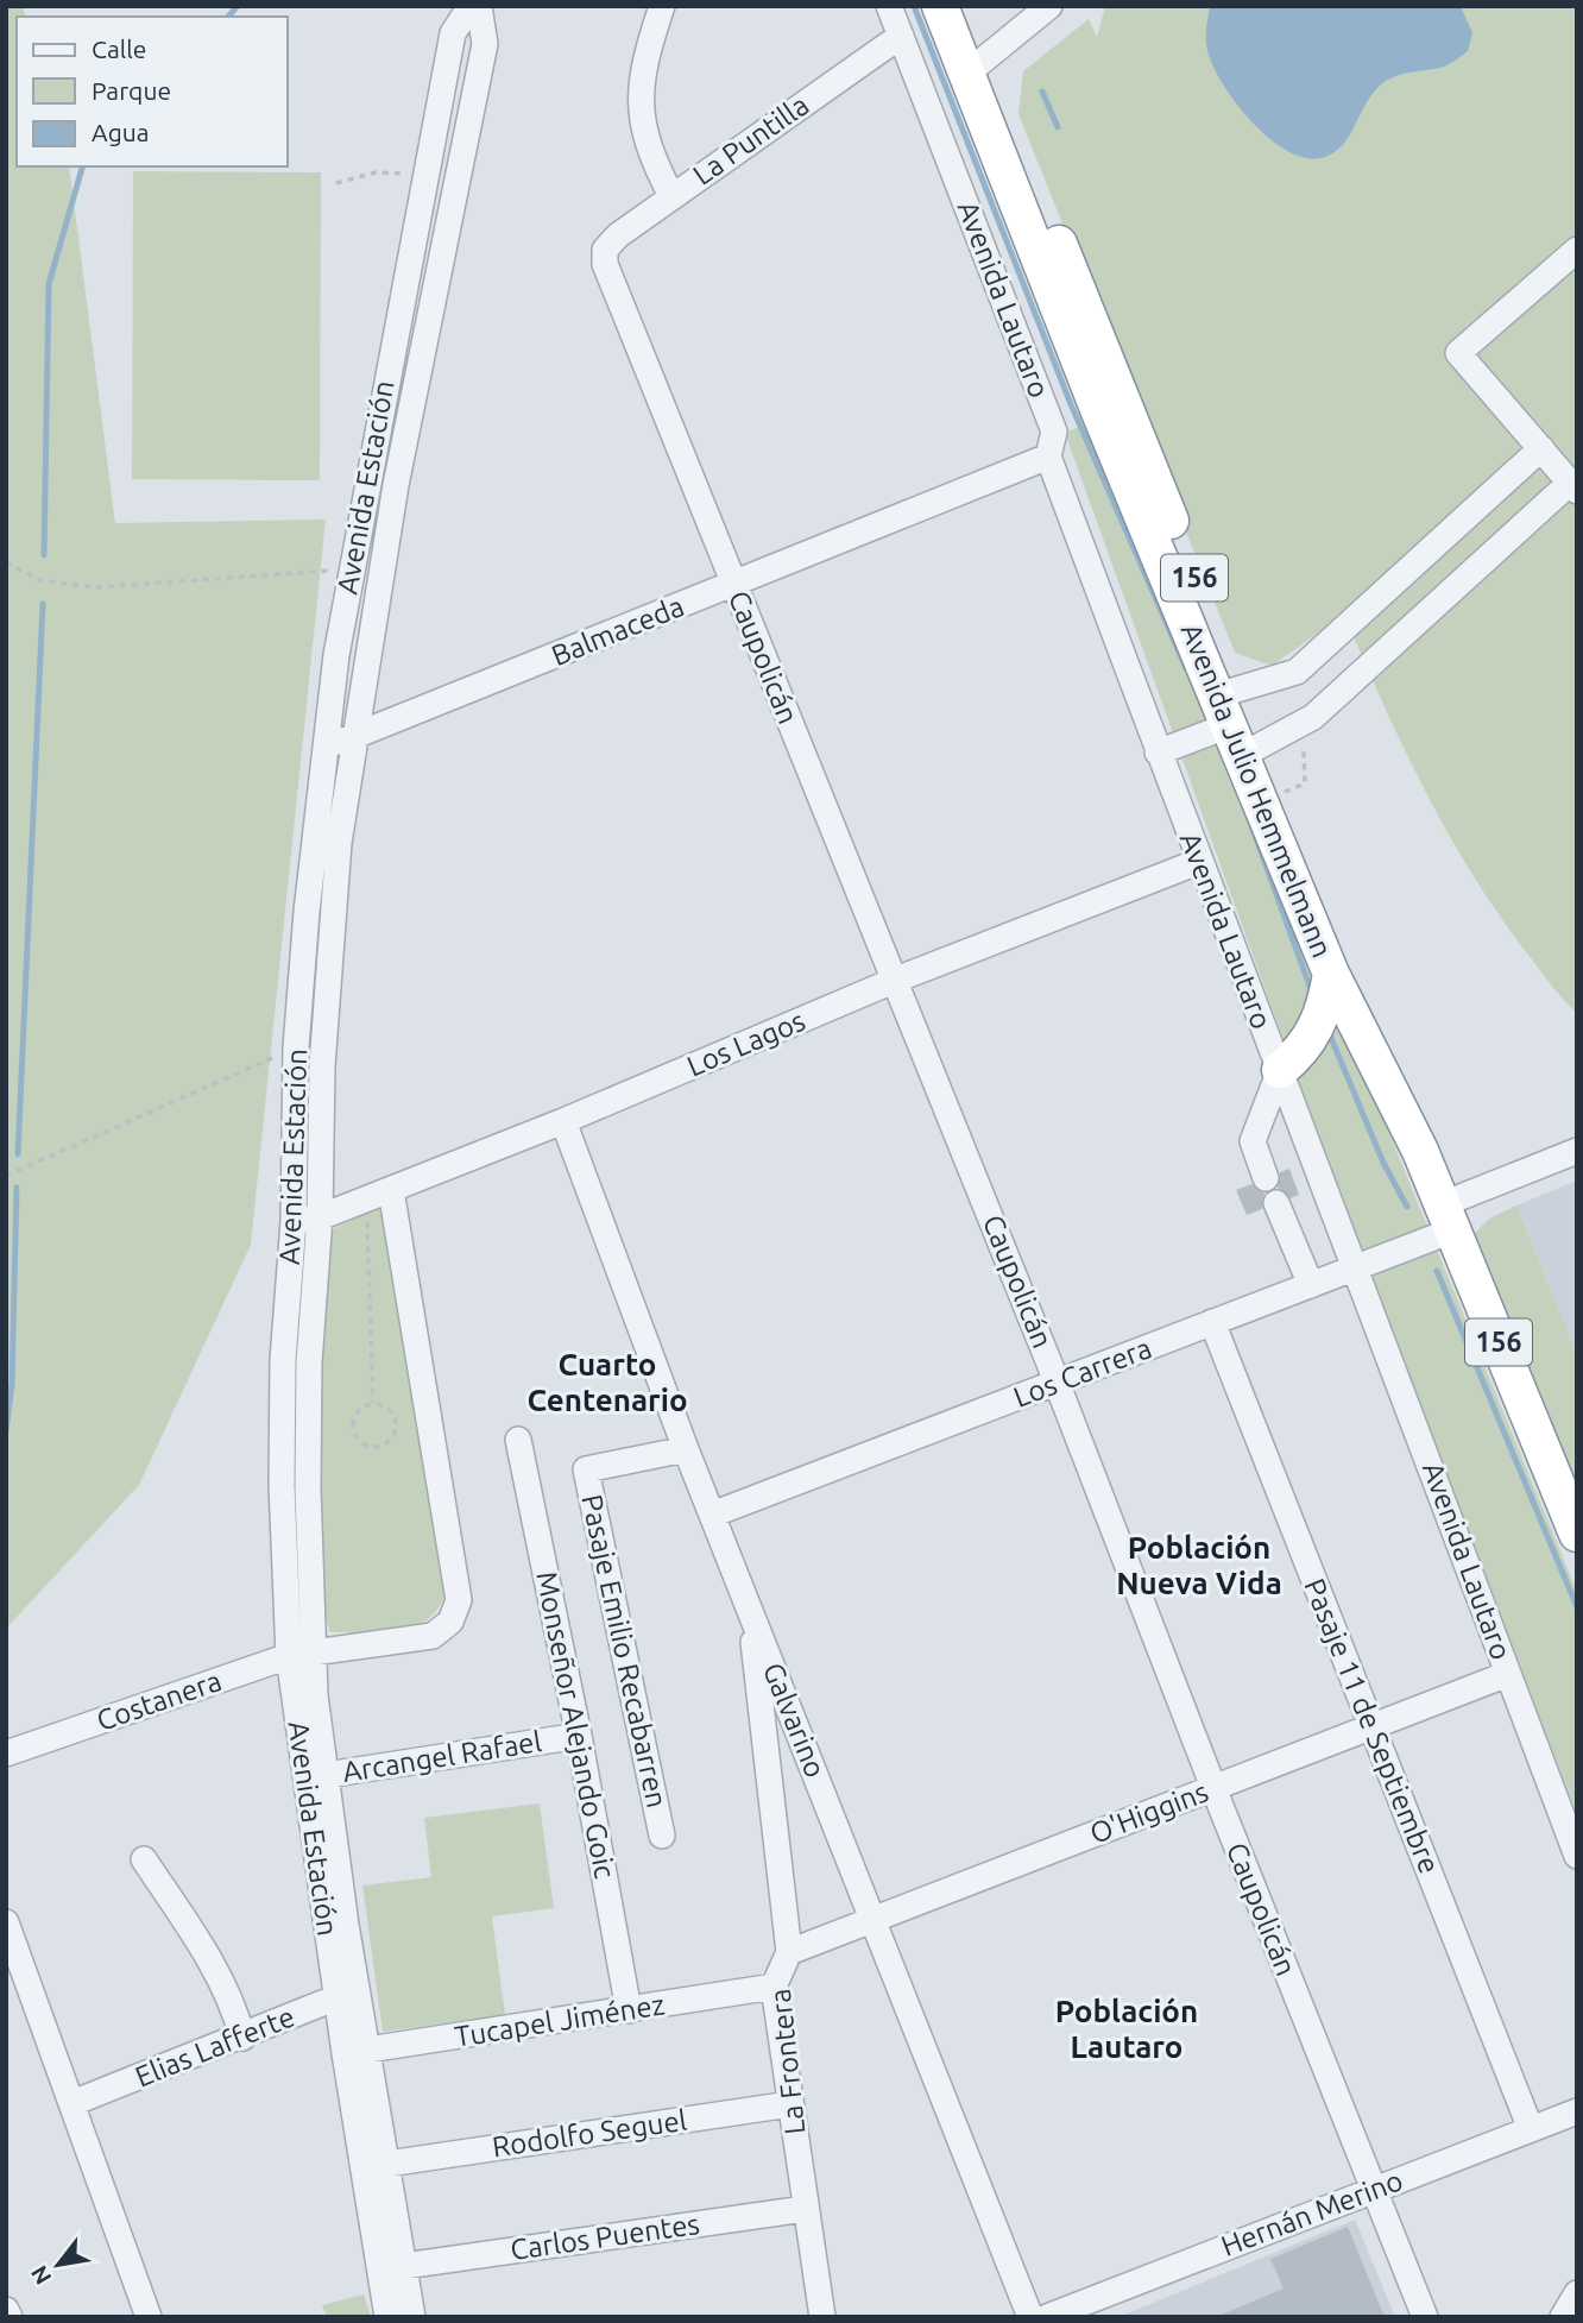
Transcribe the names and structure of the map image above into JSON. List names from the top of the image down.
{
  "streets": {
    "highway": ["156", "Avenida Julio Hemmelmann"],
    "street": [
      "La Puntilla",
      "Avenida Lautaro",
      "Avenida Estación",
      "Balmaceda",
      "Caupolicán",
      "Los Lagos",
      "Los Carrera",
      "Pasaje Emilio Recabarren",
      "Costanera",
      "Galvarino",
      "Monseñor Alejando Goic",
      "Pasaje 11 de Septiembre",
      "Arcangel Rafael",
      "O'Higgins",
      "Tucapel Jiménez",
      "Elias Lafferte",
      "La Frontera",
      "Rodolfo Seguel",
      "Hernán Merino",
      "Carlos Puentes"
    ]
  },
  "crossings": [
    ["La Puntilla", "Avenida Lautaro"],
    ["La Puntilla", "Caupolicán"],
    ["Avenida Lautaro", "Balmaceda"],
    ["Avenida Lautaro", "Los Lagos"],
    ["Avenida Lautaro", "Los Carrera"],
    ["Avenida Lautaro", "O'Higgins"],
    ["Avenida Estación", "Balmaceda"],
    ["Avenida Estación", "Los Lagos"],
    ["Avenida Estación", "Costanera"],
    ["Avenida Estación", "Arcangel Rafael"],
    ["Avenida Estación", "Tucapel Jiménez"],
    ["Avenida Estación", "Elias Lafferte"],
    ["Avenida Estación", "Rodolfo Seguel"],
    ["Avenida Estación", "Carlos Puentes"],
    ["Balmaceda", "Caupolicán"],
    ["Caupolicán", "Los Lagos"],
    ["Caupolicán", "Los Carrera"],
    ["Caupolicán", "O'Higgins"],
    ["Caupolicán", "Hernán Merino"],
    ["Avenida Julio Hemmelmann", "Los Carrera"],
    ["Los Lagos", "Costanera"],
    ["Los Lagos", "Galvarino"],
    ["Los Carrera", "Galvarino"],
    ["Los Carrera", "Pasaje 11 de Septiembre"],
    ["Pasaje Emilio Recabarren", "Galvarino"],
    ["Galvarino", "O'Higgins"],
    ["Galvarino", "La Frontera"],
    ["Monseñor Alejando Goic", "Arcangel Rafael"],
    ["Monseñor Alejando Goic", "Tucapel Jiménez"],
    ["Pasaje 11 de Septiembre", "O'Higgins"],
    ["Pasaje 11 de Septiembre", "Hernán Merino"],
    ["O'Higgins", "La Frontera"],
    ["Tucapel Jiménez", "La Frontera"],
    ["La Frontera", "Rodolfo Seguel"],
    ["La Frontera", "Carlos Puentes"]
  ],
  "districts": ["Cuarto Centenario", "Población Nueva Vida", "Población Lautaro"],
  "legend": ["Calle", "Parque", "Agua"],
  "north": "bottom left"
}
